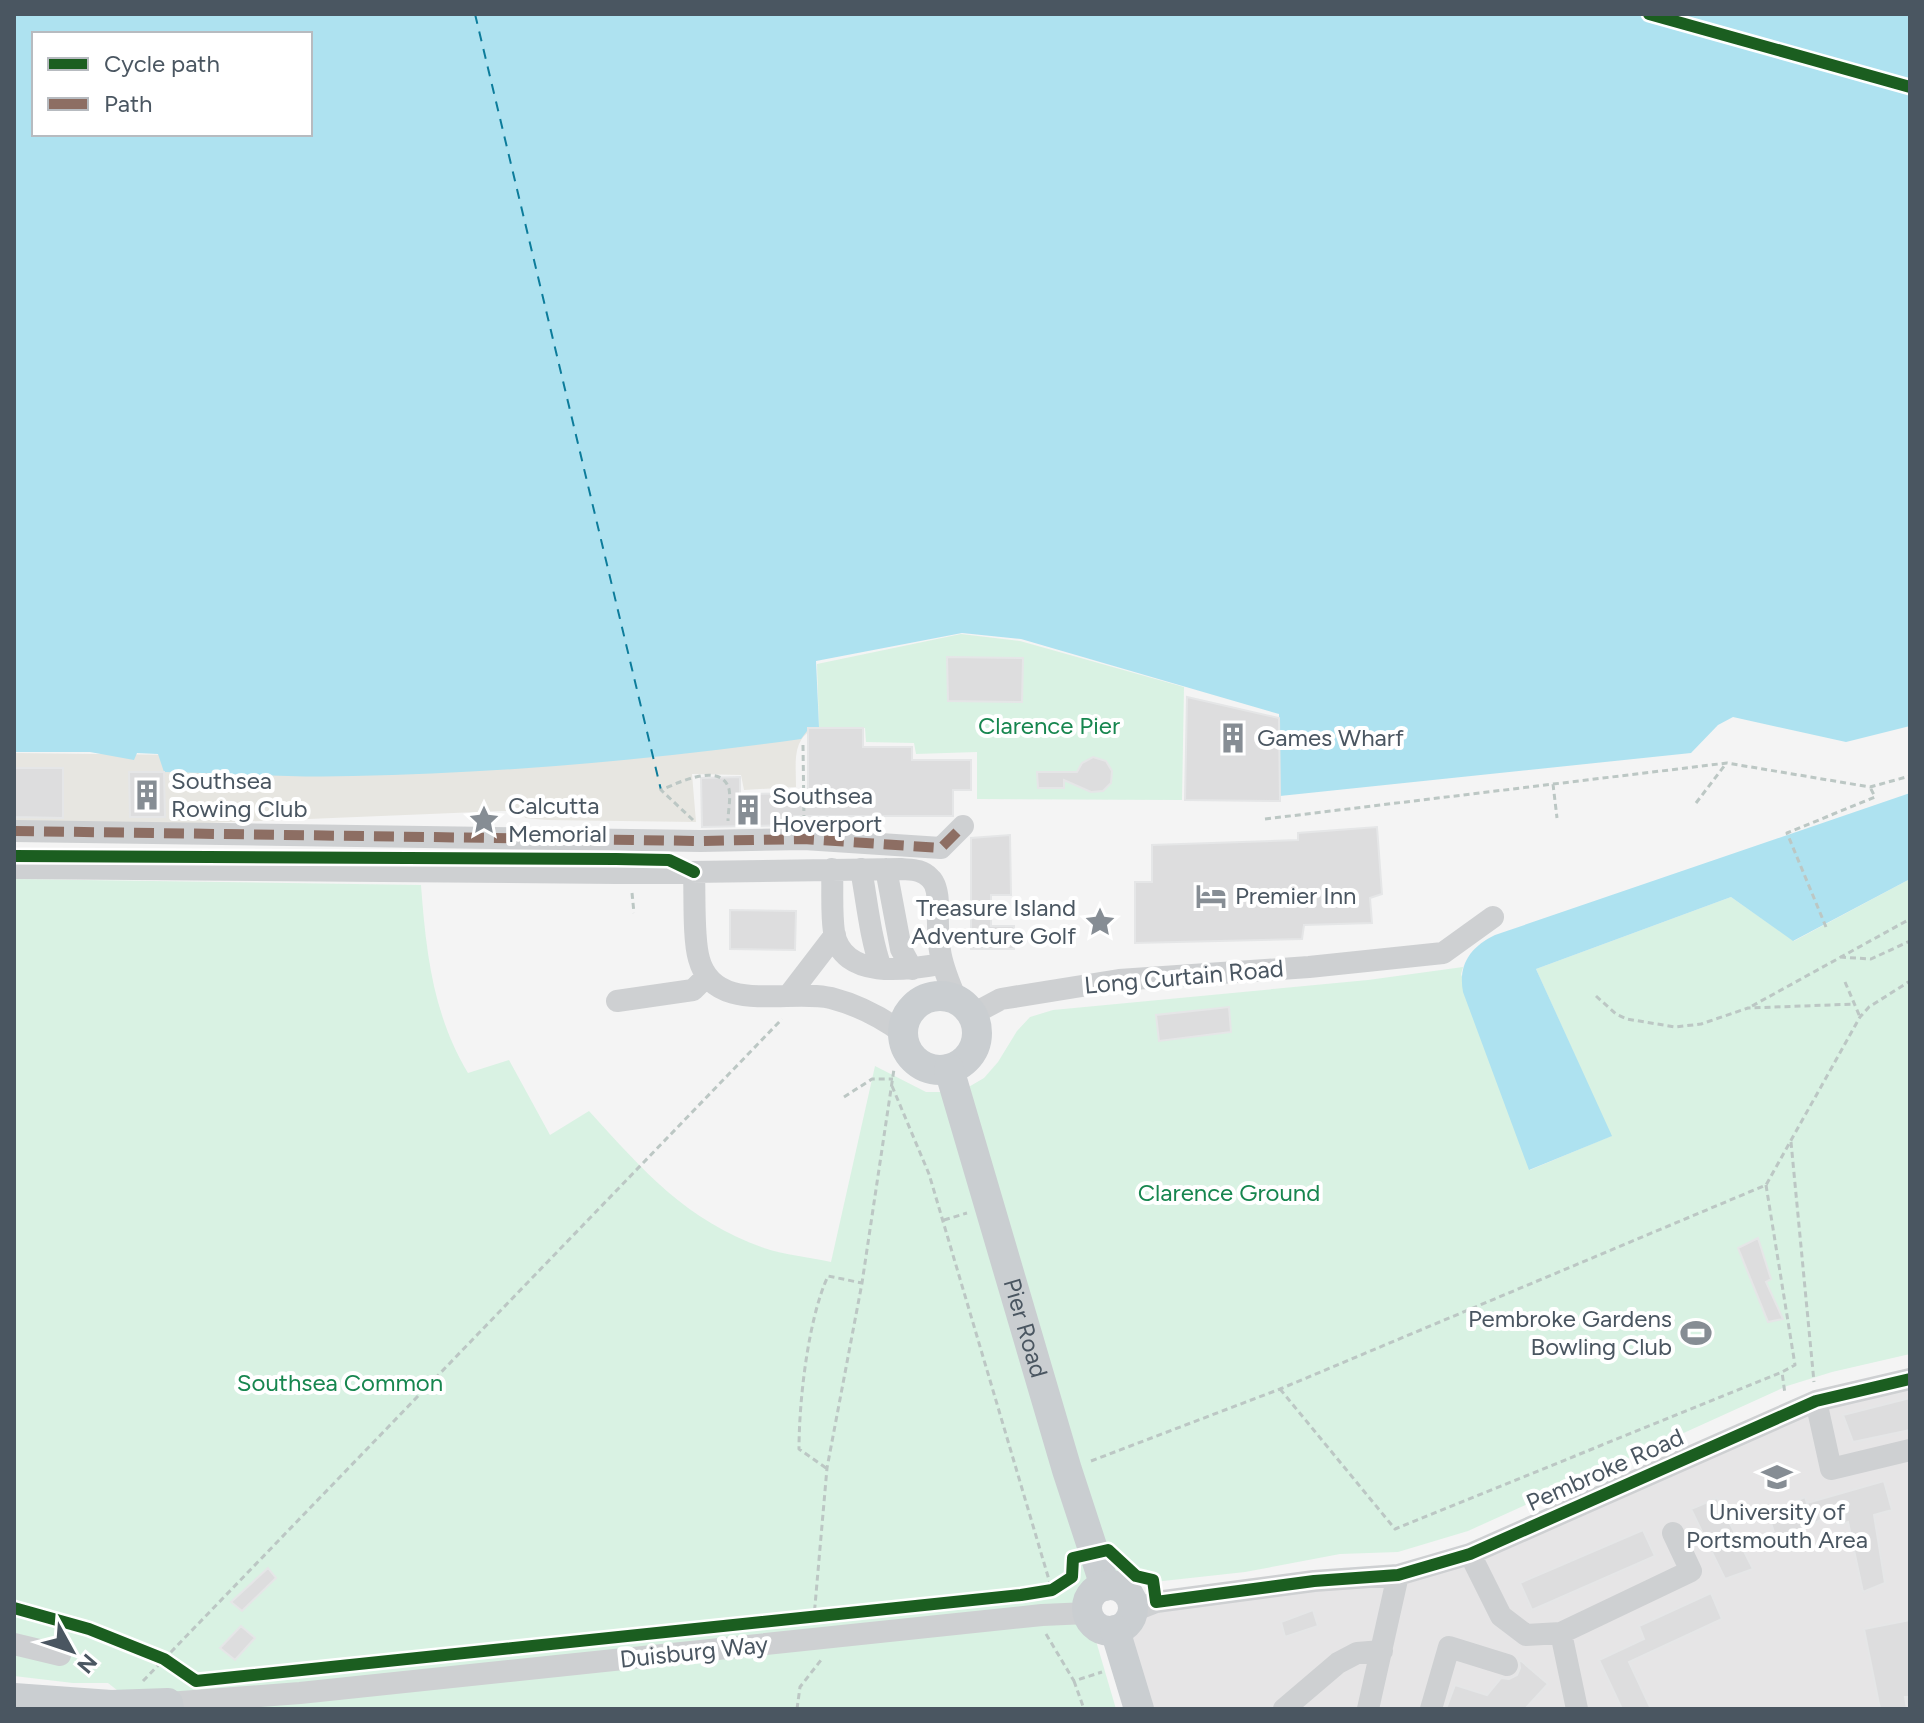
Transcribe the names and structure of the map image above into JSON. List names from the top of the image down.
{
  "streets": {
    "main road": ["Pier Road"],
    "street": ["Long Curtain Road", "Pembroke Road", "Duisburg Way"]
  },
  "crossings": [
    ["Long Curtain Road", "Pier Road"],
    ["Pier Road", "Pembroke Road"],
    ["Pier Road", "Duisburg Way"],
    ["Pembroke Road", "Duisburg Way"]
  ],
  "parks": ["Clarence Pier", "Clarence Ground", "Southsea Common"],
  "places": {
    "building": ["Games Wharf", "Southsea Rowing Club", "Southsea Hoverport"],
    "place": ["Calcutta Memorial", "Treasure Island Adventure Golf"],
    "hotel": ["Premier Inn"],
    "sports": ["Pembroke Gardens Bowling Club"],
    "school or university": ["University of Portsmouth Area"]
  },
  "legend": ["Cycle path", "Path"],
  "north": "bottom right"
}
